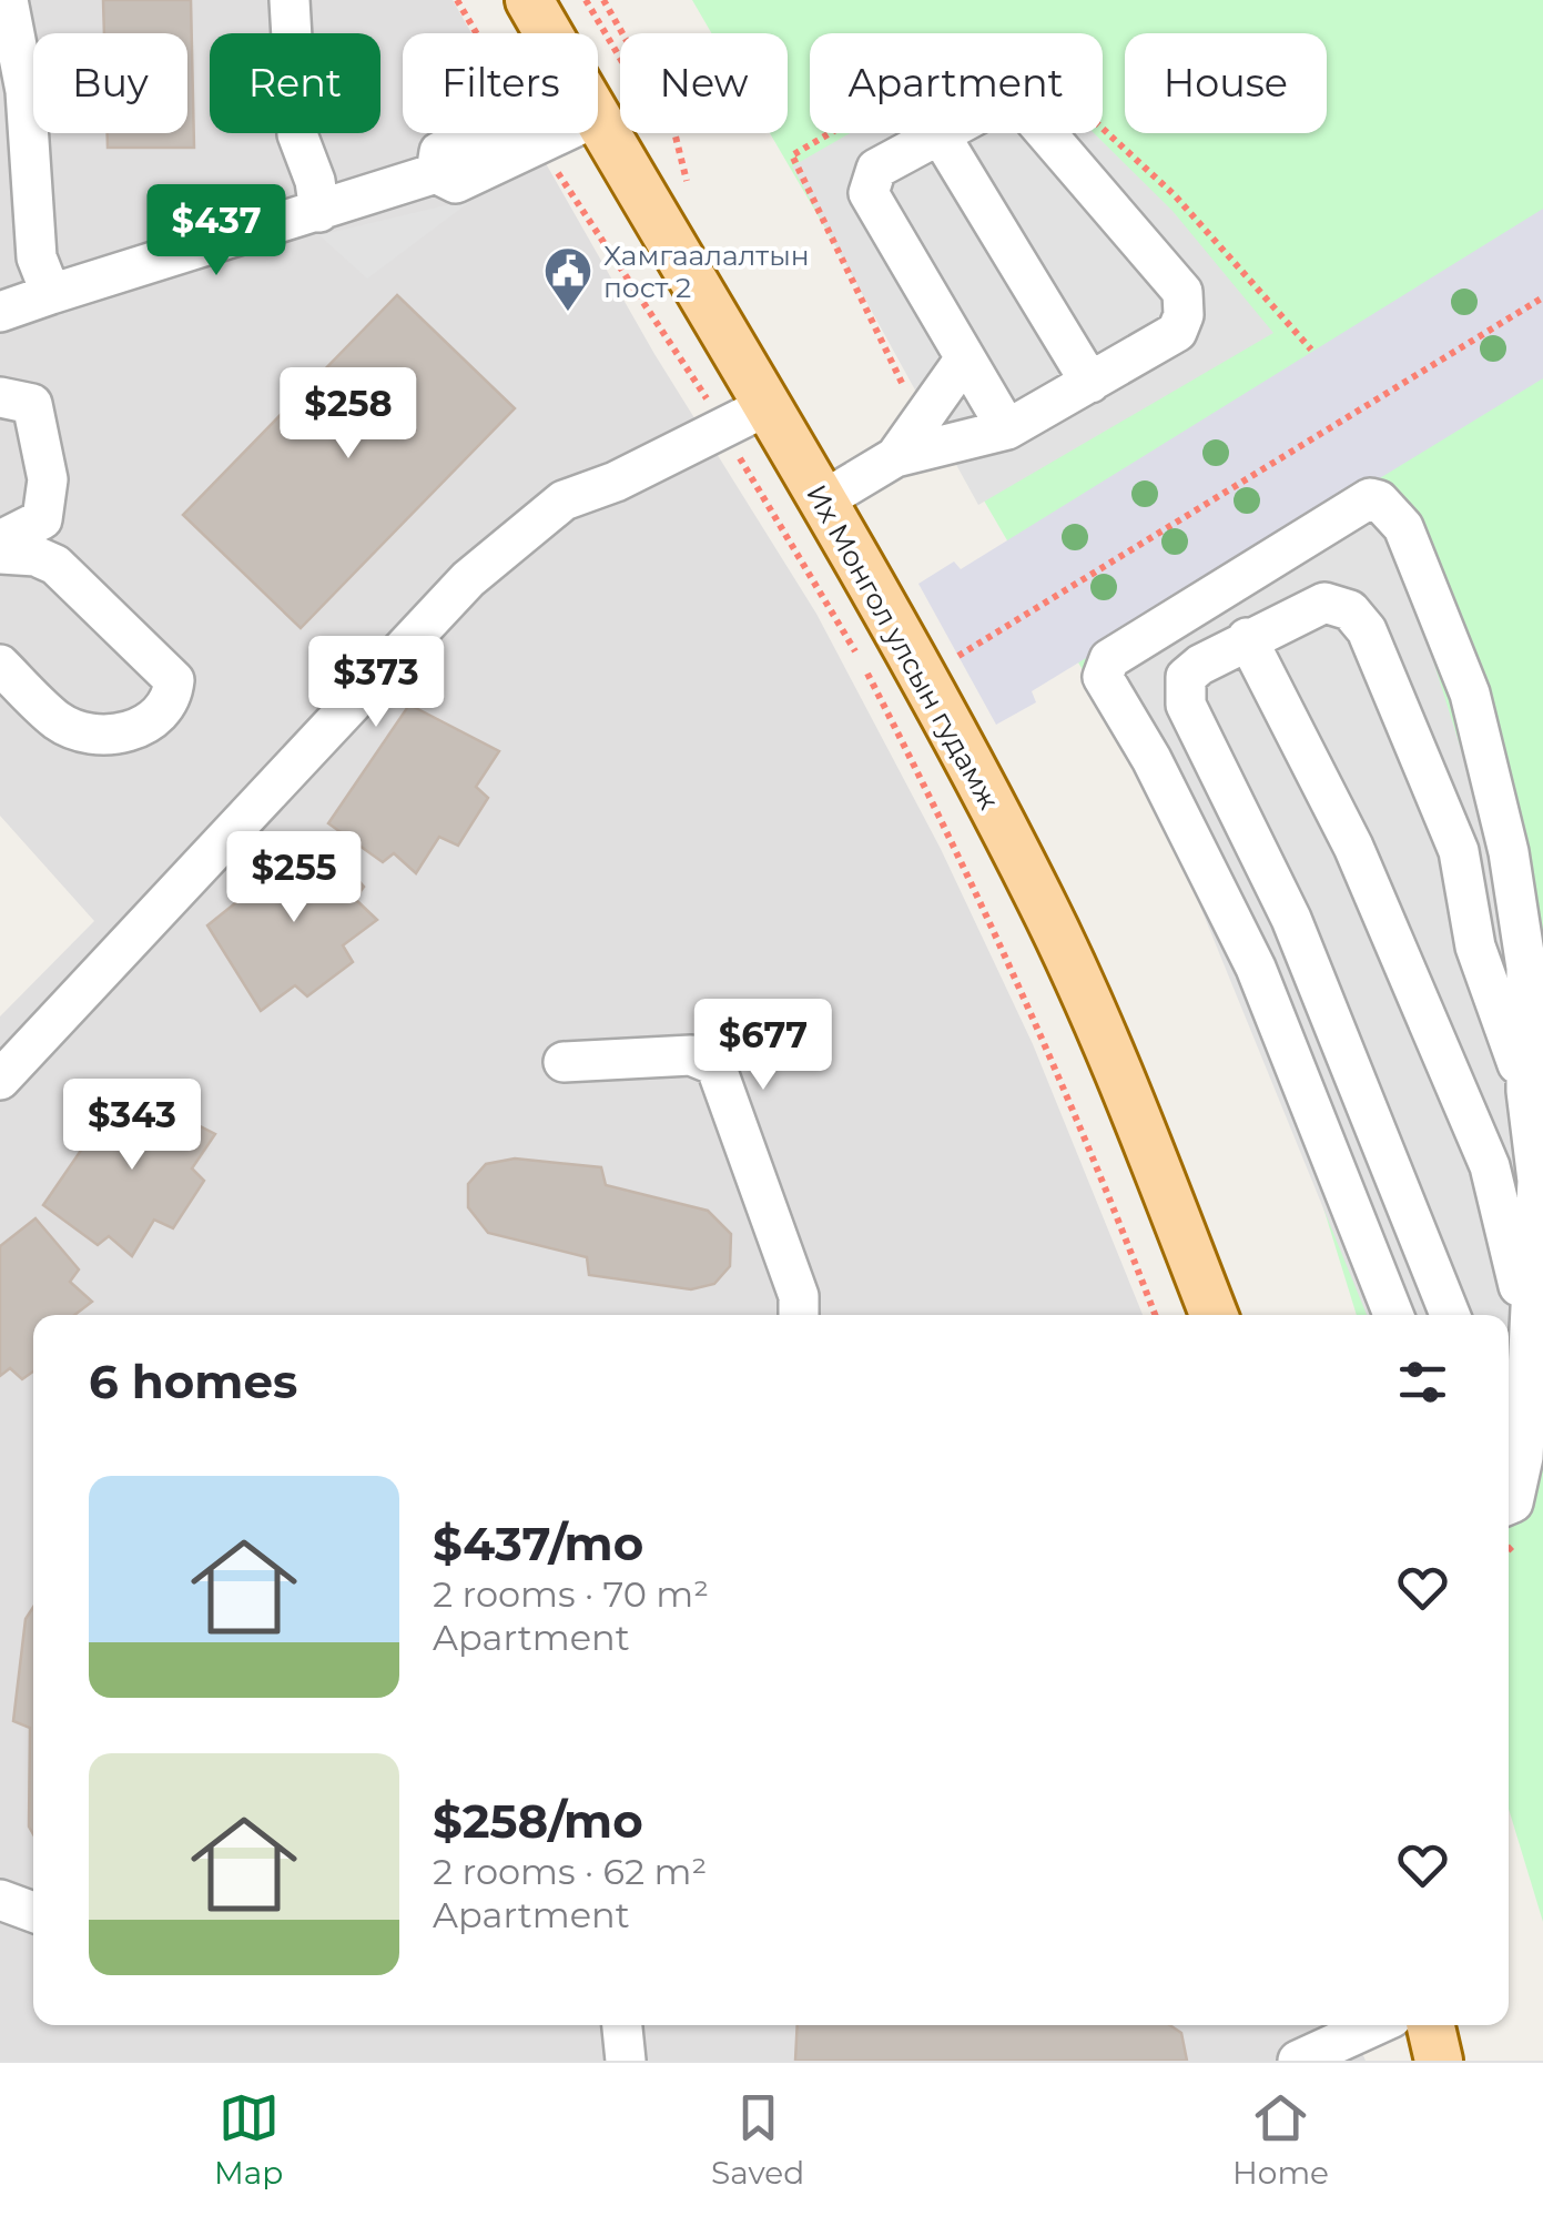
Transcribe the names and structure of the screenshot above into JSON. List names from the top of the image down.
{
  "streets": {
    "main road": ["Их Монгол улсын гудамж"]
  },
  "places": {
    "public building": ["Хамгаалалтын пост 2"]
  },
  "page": {
    "chip": [
      "Buy",
      "Rent",
      "Filters",
      "New",
      "Apartment",
      "House"
    ],
    "price": [
      "$437",
      "$258",
      "$373",
      "$255",
      "$677",
      "$343"
    ],
    "heading": "6 homes",
    "list": [
      {
        "name": "$437/mo",
        "note": "2 rooms · 70 m² · Apartment"
      },
      {
        "name": "$258/mo",
        "note": "2 rooms · 62 m² · Apartment"
      }
    ],
    "tabs": ["Map", "Saved", "Home"]
  }
}
